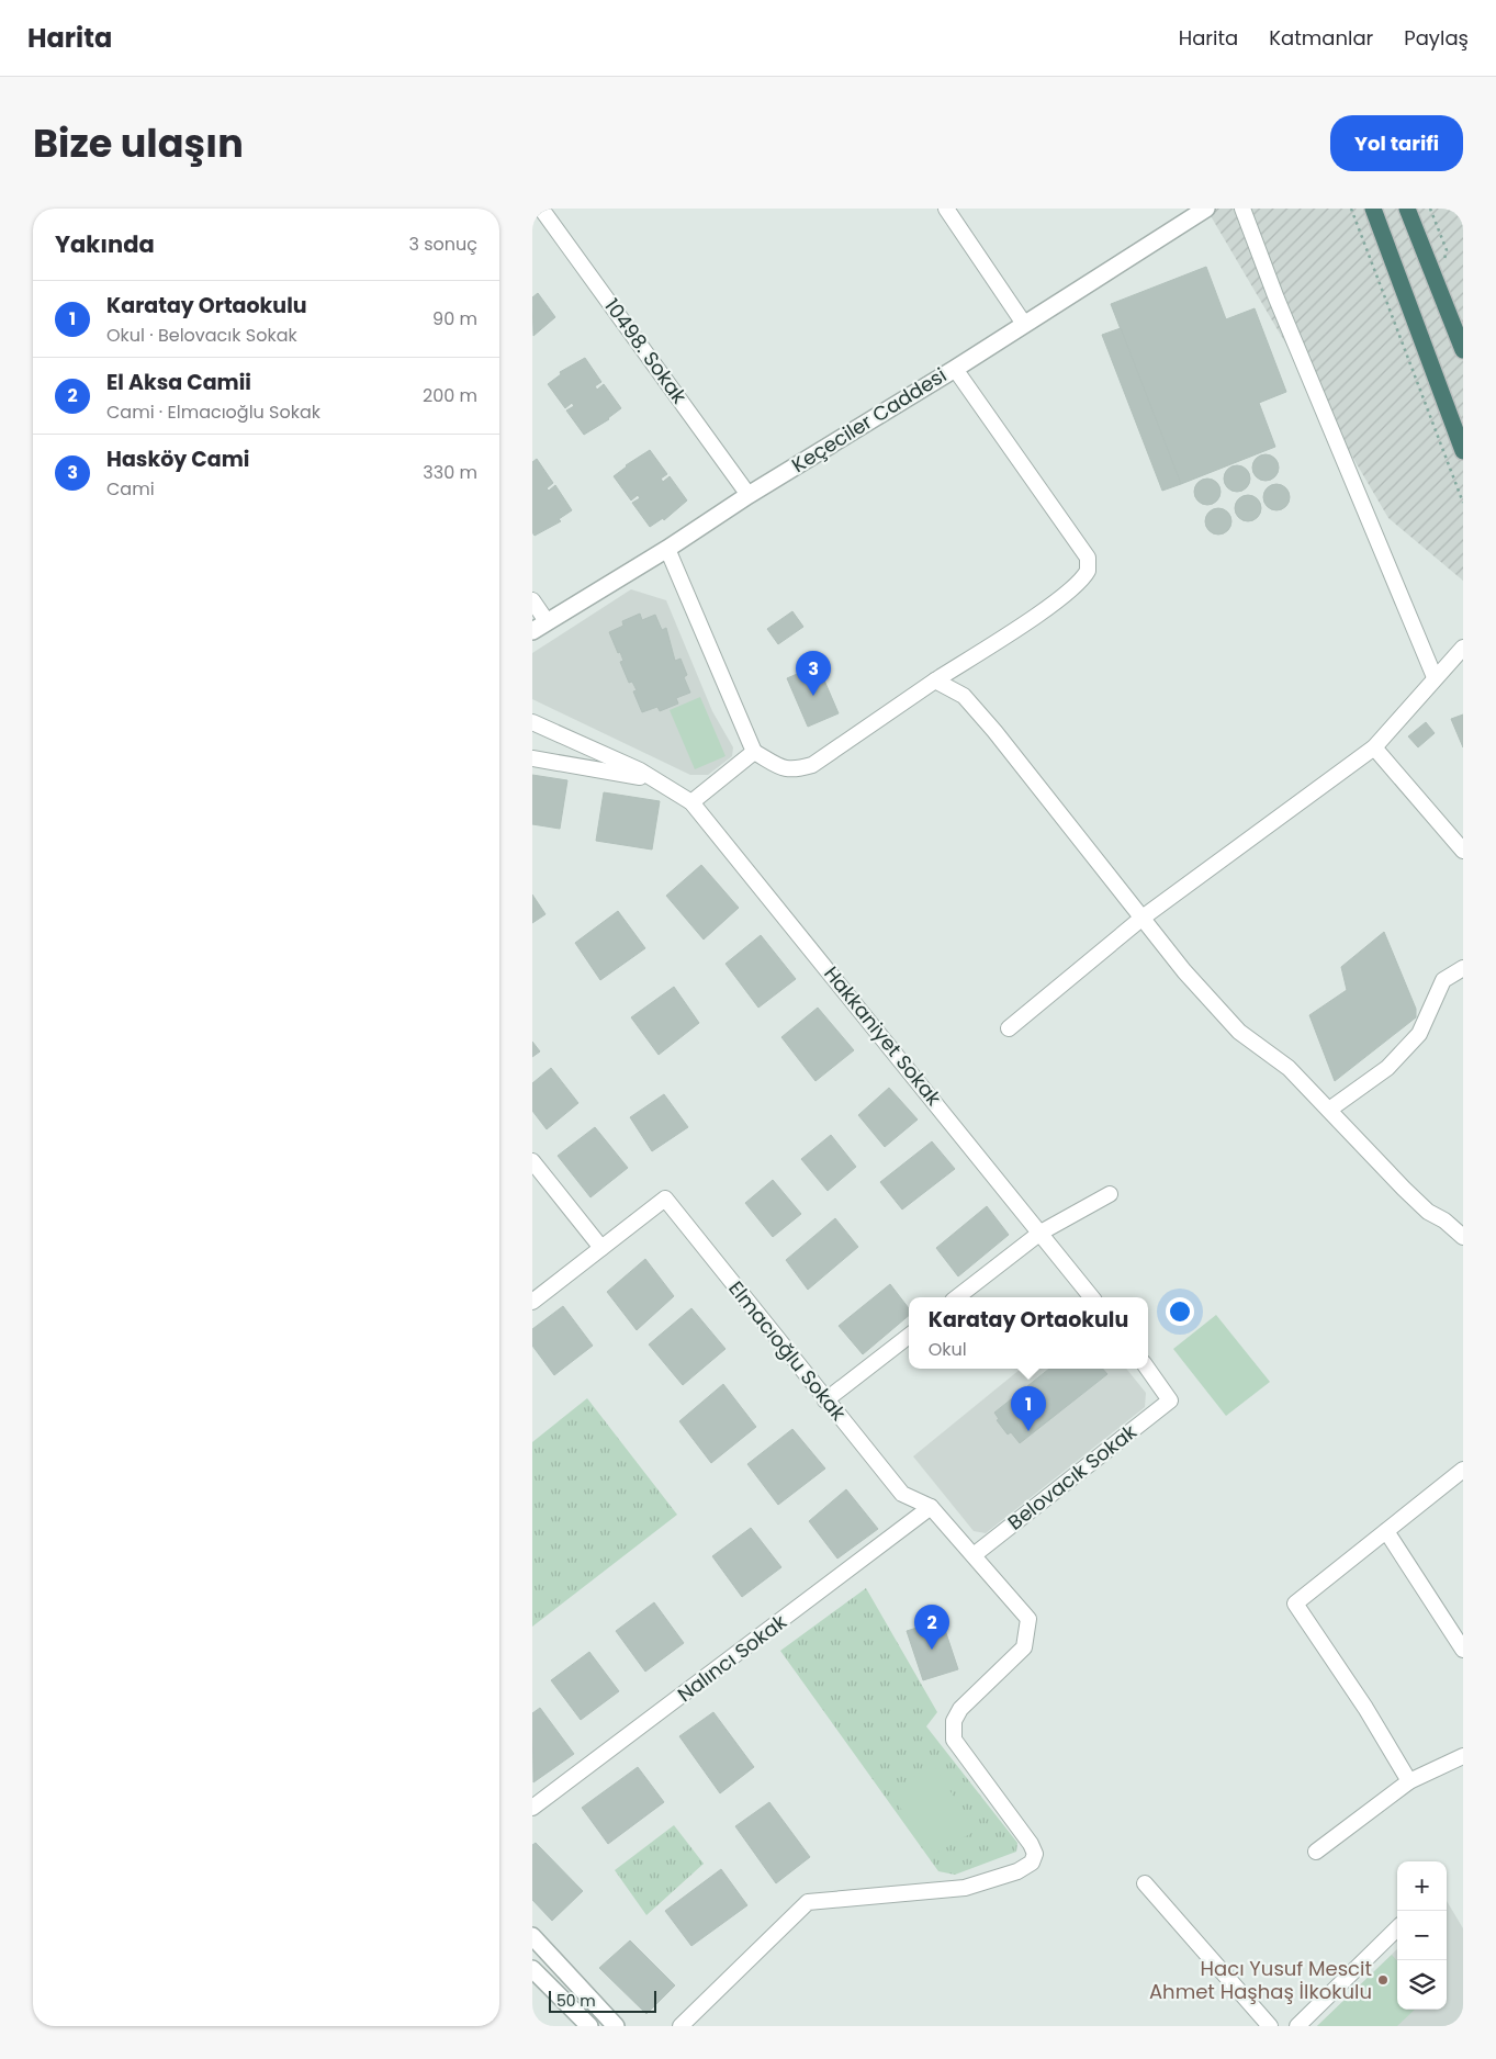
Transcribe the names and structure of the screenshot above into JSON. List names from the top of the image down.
{
  "streets": {
    "street": [
      "10498. Sokak",
      "Keçeciler Caddesi",
      "Hakkaniyet Sokak",
      "Elmacıoğlu Sokak",
      "Belovacık Sokak",
      "Nalıncı Sokak"
    ]
  },
  "crossings": [
    ["10498. Sokak", "Keçeciler Caddesi"],
    ["Elmacıoğlu Sokak", "Belovacık Sokak"],
    ["Elmacıoğlu Sokak", "Nalıncı Sokak"]
  ],
  "places": ["Hacı Yusuf Mescit Ahmet Haşhaş İlkokulu"],
  "scale_bar": "50 m",
  "page": {
    "header": "Harita",
    "nav": ["Harita", "Katmanlar", "Paylaş"],
    "title": "Bize ulaşın",
    "buttons": "Yol tarifi",
    "heading": ["Yakında", "3 sonuç"],
    "list": [
      {
        "mark": "1",
        "name": "Karatay Ortaokulu",
        "note": "Okul · Belovacık Sokak",
        "value": "90 m"
      },
      {
        "mark": "2",
        "name": "El Aksa Camii",
        "note": "Cami · Elmacıoğlu Sokak",
        "value": "200 m"
      },
      {
        "mark": "3",
        "name": "Hasköy Cami",
        "note": "Cami",
        "value": "330 m"
      }
    ],
    "pins": ["3", "1", "2"],
    "popup": ["Karatay Ortaokulu", "Okul"],
    "map_buttons": ["+", "−"],
    "scale": "50 m"
  }
}
